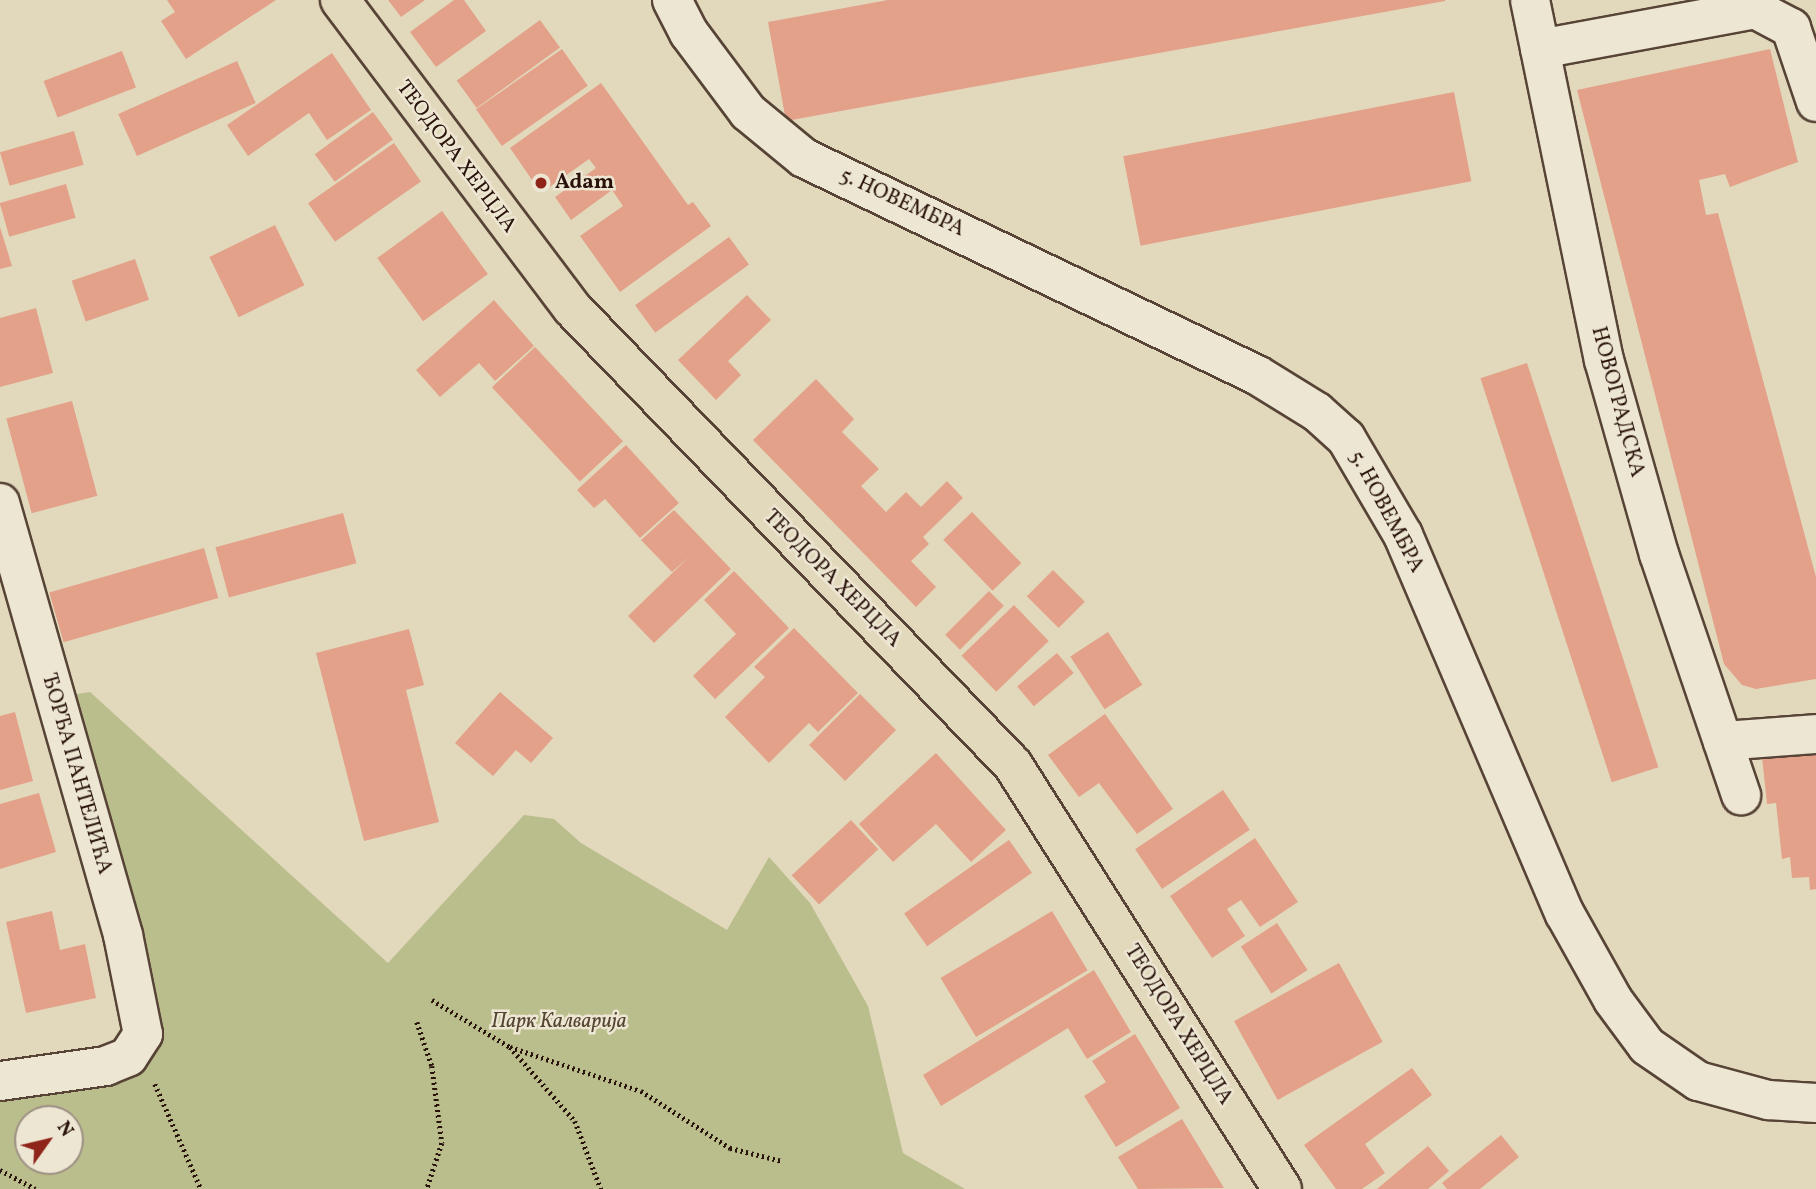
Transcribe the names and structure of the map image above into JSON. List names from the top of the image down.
{
  "streets": {
    "main road": ["ТЕОДОРА ХЕРЦЛА"],
    "street": ["5. НОВЕМБРА", "НОВОГРАДСКА", "ЂОРЂА ПАНТЕЛИЋА"]
  },
  "parks": ["Парк Калварија"],
  "places": ["Adam"],
  "north": "top right"
}
